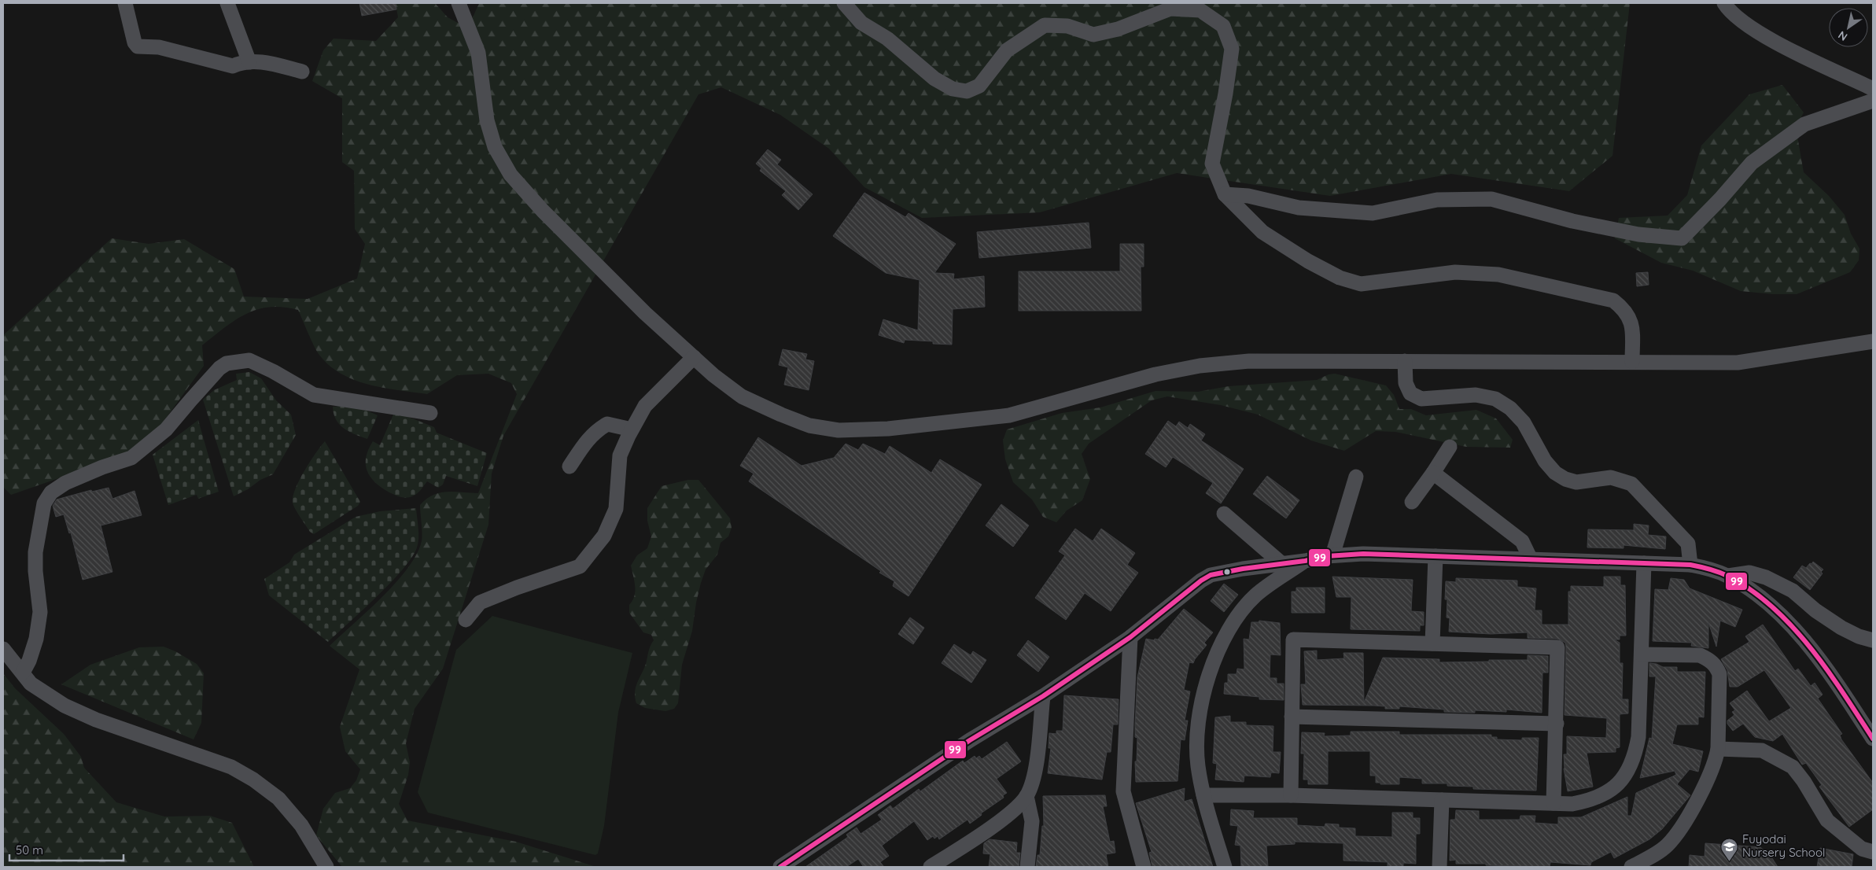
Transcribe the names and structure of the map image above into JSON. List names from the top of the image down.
{
  "places": {
    "school or university": ["Fuyodai Nursery School"]
  },
  "lines": ["transit line 99"],
  "scale_bar": "50 m",
  "north": "bottom left"
}
